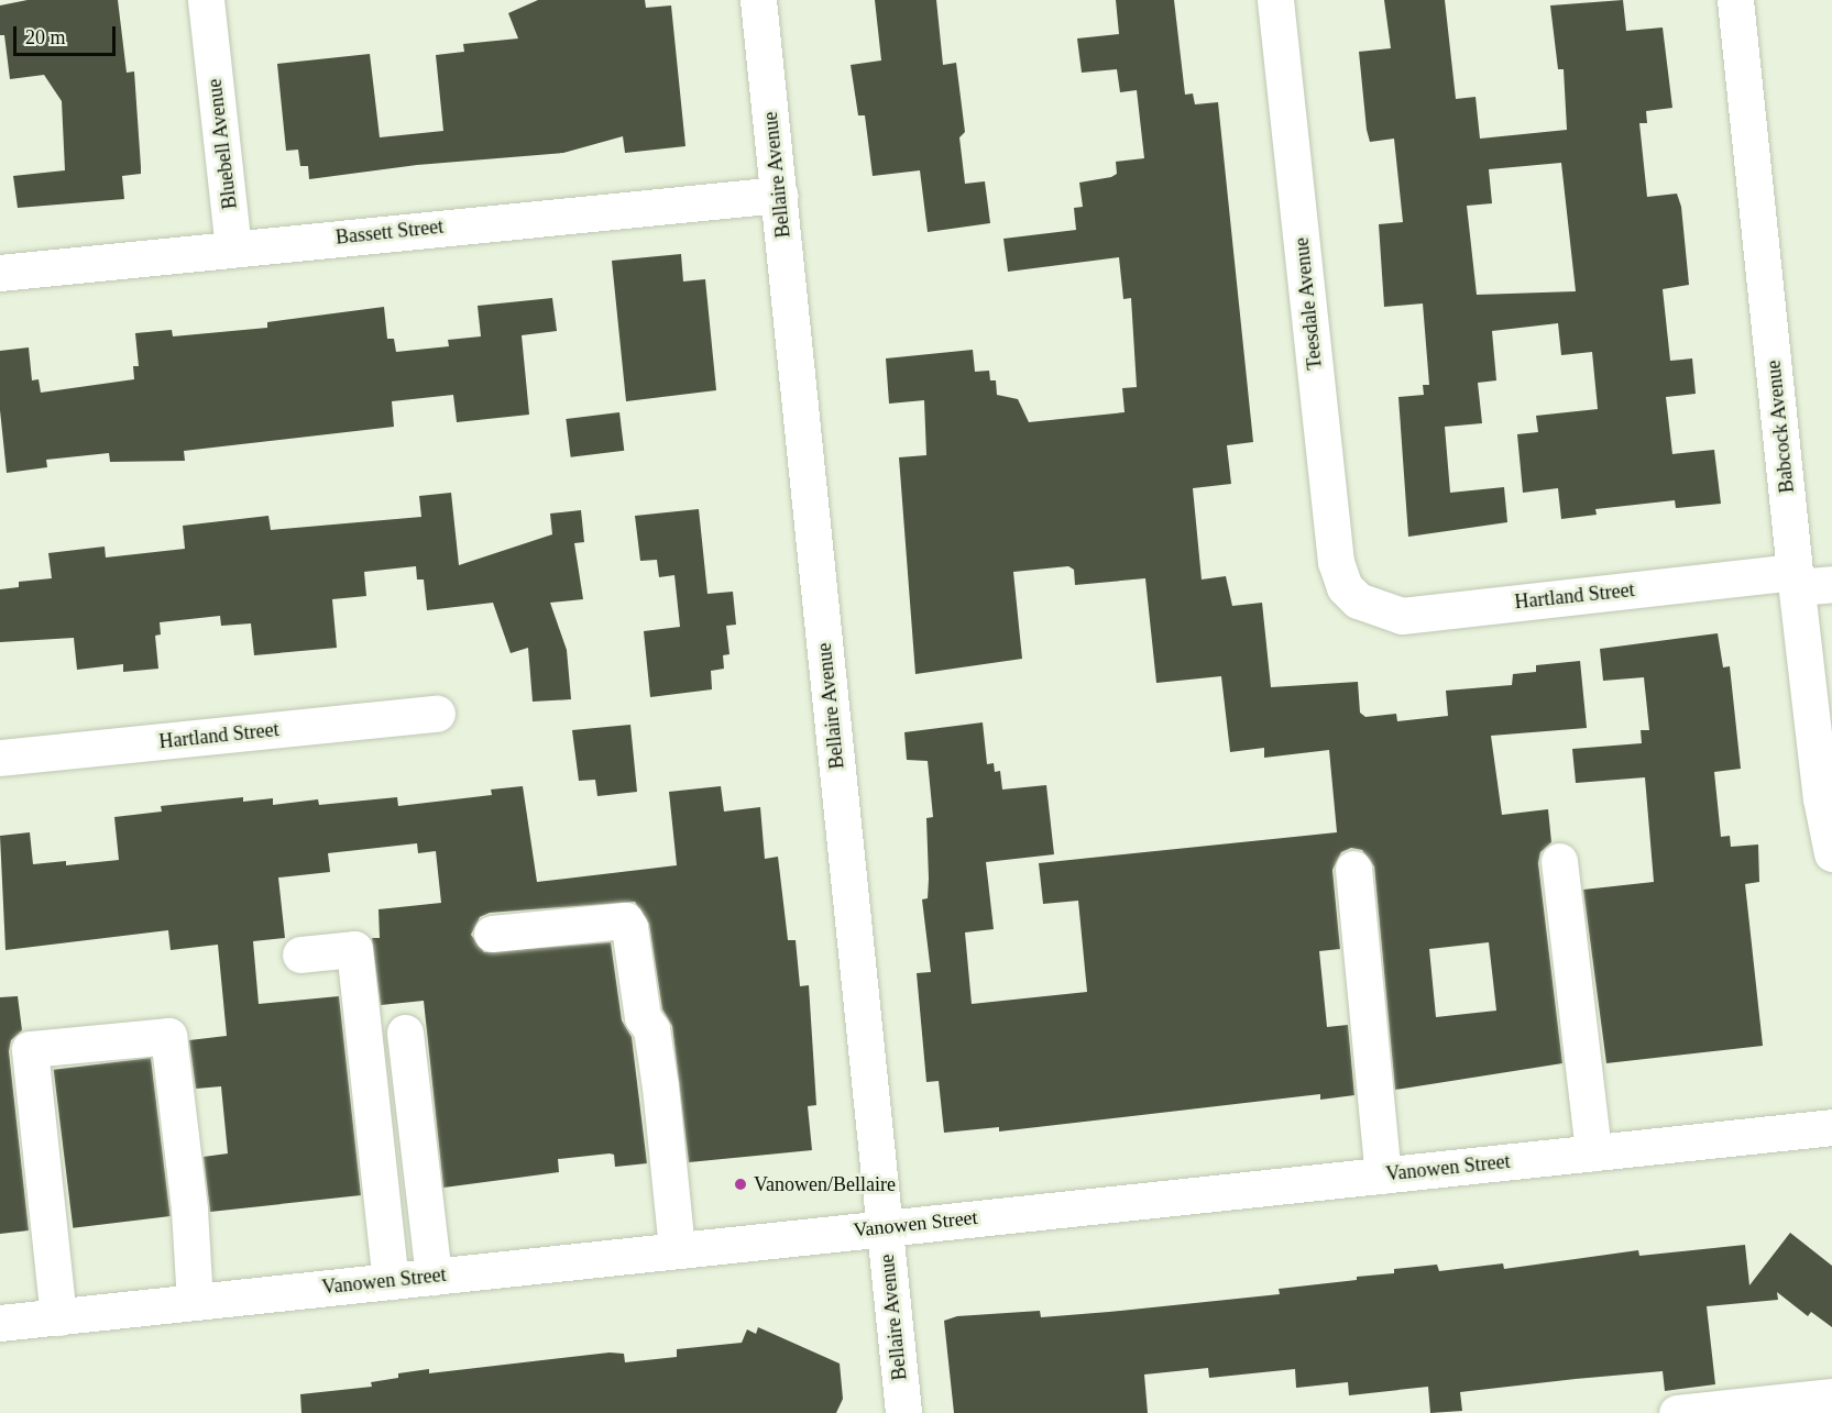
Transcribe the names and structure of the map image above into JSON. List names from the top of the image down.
{
  "streets": {
    "street": [
      "Bluebell Avenue",
      "Bellaire Avenue",
      "Bassett Street",
      "Teesdale Avenue",
      "Babcock Avenue",
      "Hartland Street",
      "Vanowen Street"
    ]
  },
  "crossings": [
    ["Bluebell Avenue", "Bassett Street"],
    ["Bellaire Avenue", "Bassett Street"],
    ["Bellaire Avenue", "Vanowen Street"],
    ["Teesdale Avenue", "Hartland Street"],
    ["Babcock Avenue", "Hartland Street"]
  ],
  "places": ["Vanowen/Bellaire"],
  "scale_bar": "20 m"
}
